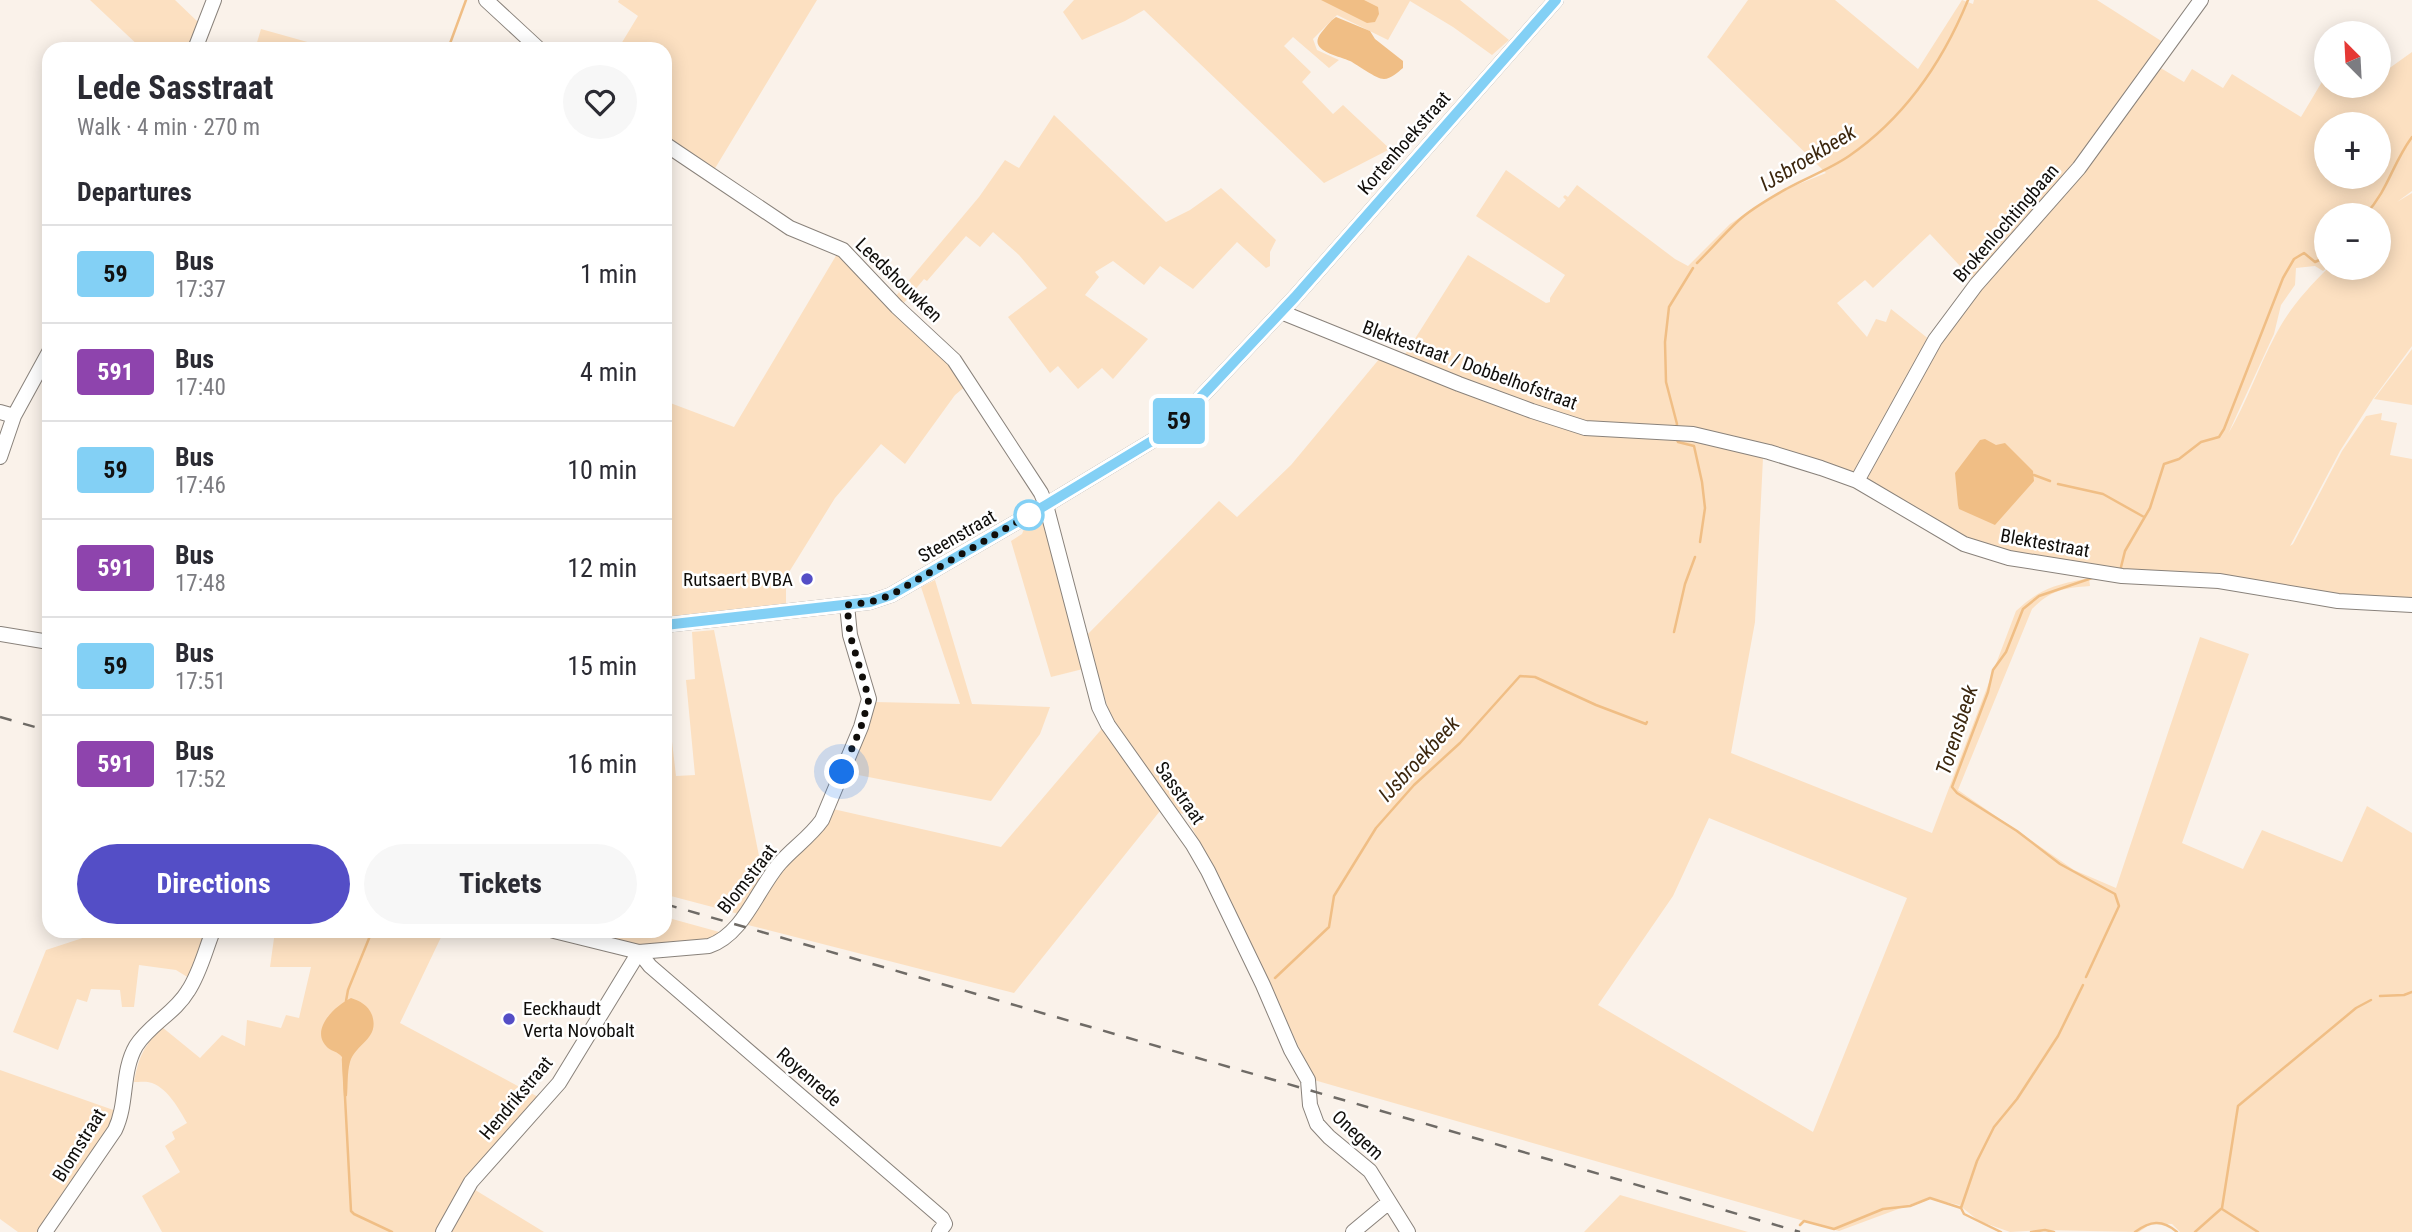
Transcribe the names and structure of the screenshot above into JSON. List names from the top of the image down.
{
  "streets": {
    "street": [
      "Kortenhoekstraat",
      "Brokenlochtingbaan",
      "Leedshouwken",
      "Blektestraat / Dobbelhofstraat",
      "Steenstraat",
      "Blektestraat",
      "Sasstraat",
      "Blomstraat",
      "Royenrede",
      "Hendrikstraat",
      "Onegem"
    ]
  },
  "crossings": [
    ["Kortenhoekstraat", "Blektestraat / Dobbelhofstraat"],
    ["Kortenhoekstraat", "Steenstraat"],
    ["Brokenlochtingbaan", "Blektestraat"],
    ["Leedshouwken", "Steenstraat"],
    ["Leedshouwken", "Sasstraat"],
    ["Blektestraat / Dobbelhofstraat", "Steenstraat"],
    ["Blektestraat / Dobbelhofstraat", "Blektestraat"],
    ["Steenstraat", "Sasstraat"],
    ["Steenstraat", "Blomstraat"],
    ["Sasstraat", "Onegem"],
    ["Blomstraat", "Royenrede"],
    ["Blomstraat", "Hendrikstraat"],
    ["Royenrede", "Hendrikstraat"]
  ],
  "water": ["IJsbroekbeek", "Torensbeek"],
  "places": ["Rutsaert BVBA", "Eeckhaudt Verta Novobalt"],
  "lines": ["bus line 59"],
  "north": "top left",
  "page": {
    "on_map": "59",
    "map_buttons": ["+", "−"],
    "heading": [
      ["Lede Sasstraat", "Walk · 4 min · 270 m"],
      "Departures"
    ],
    "list": [
      {
        "mark": "59",
        "name": "Bus",
        "note": "17:37",
        "value": "1 min"
      },
      {
        "mark": "591",
        "name": "Bus",
        "note": "17:40",
        "value": "4 min"
      },
      {
        "mark": "59",
        "name": "Bus",
        "note": "17:46",
        "value": "10 min"
      },
      {
        "mark": "591",
        "name": "Bus",
        "note": "17:48",
        "value": "12 min"
      },
      {
        "mark": "59",
        "name": "Bus",
        "note": "17:51",
        "value": "15 min"
      },
      {
        "mark": "591",
        "name": "Bus",
        "note": "17:52",
        "value": "16 min"
      }
    ],
    "buttons": ["Directions", "Tickets"]
  }
}
